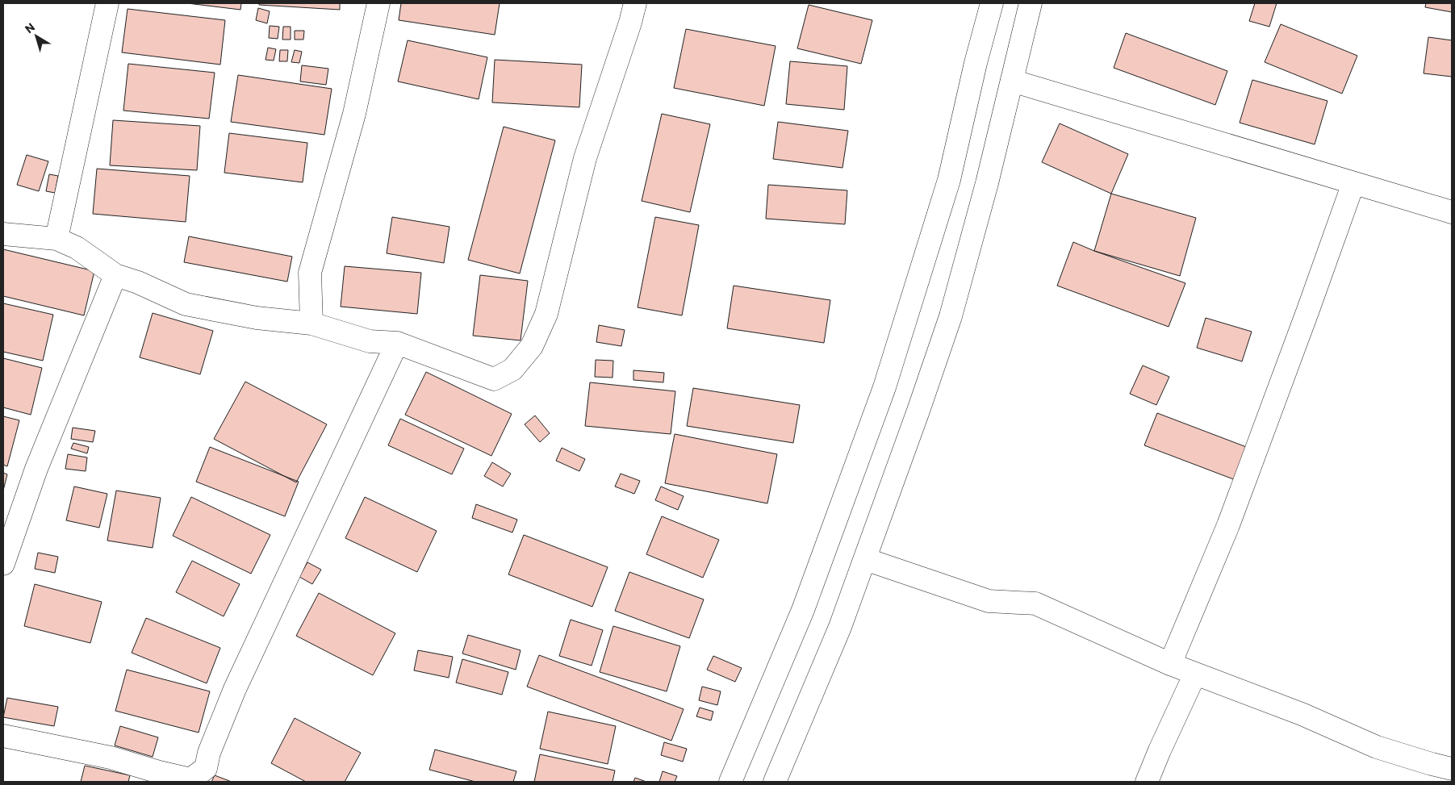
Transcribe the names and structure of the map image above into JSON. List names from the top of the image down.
{
  "north": "top left"
}
